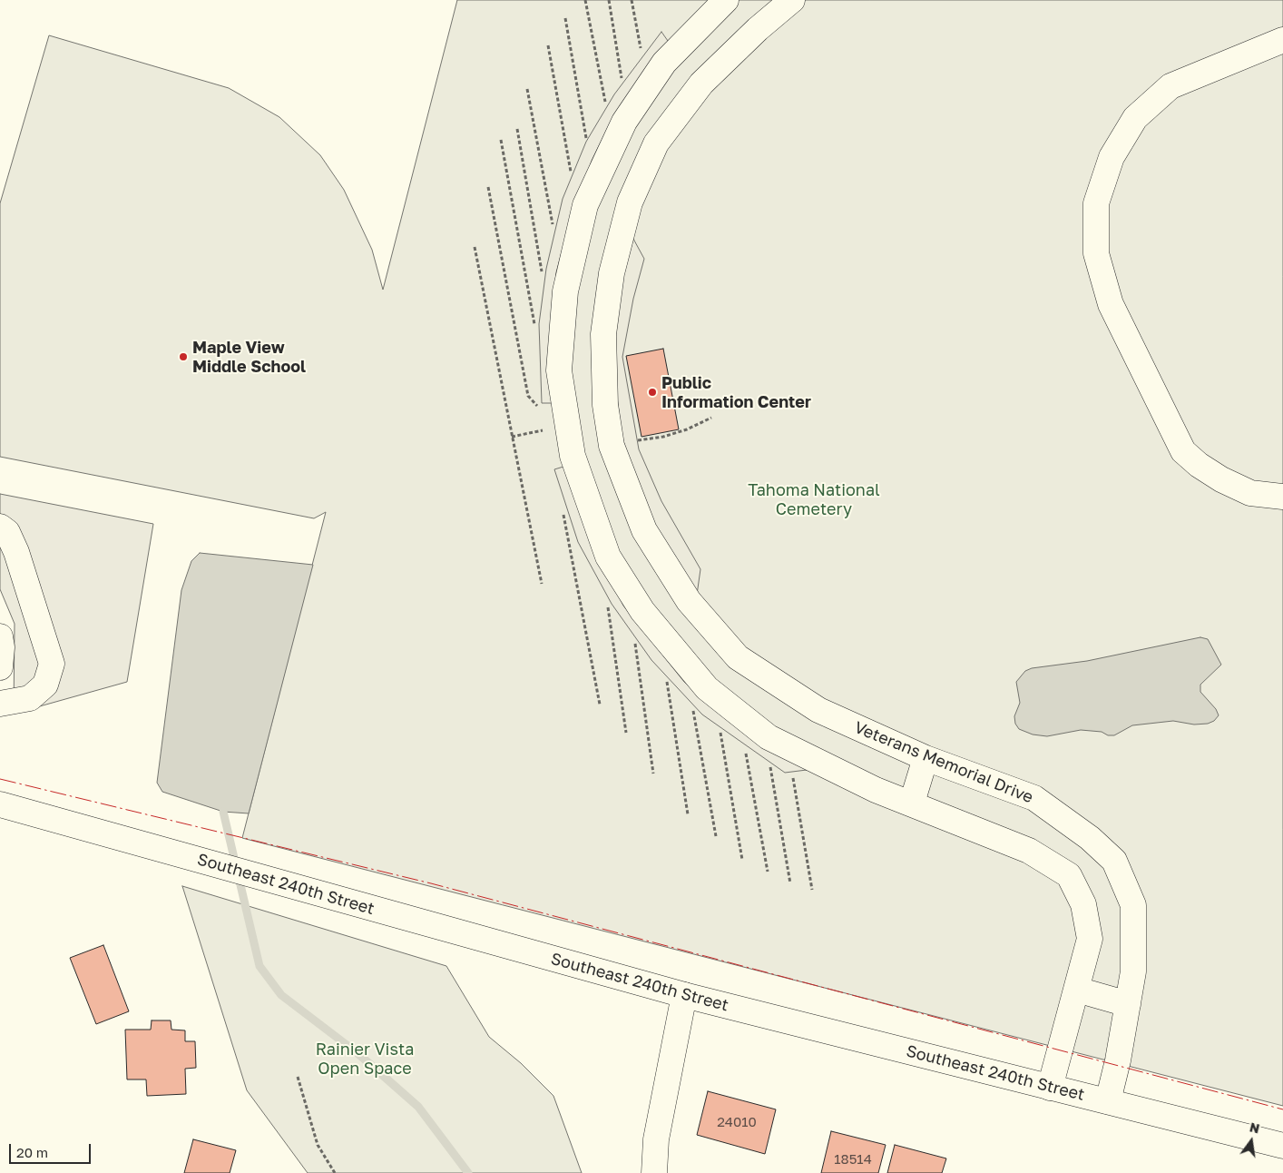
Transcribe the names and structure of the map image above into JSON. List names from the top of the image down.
{
  "streets": {
    "street": ["Veterans Memorial Drive", "Southeast 240th Street"]
  },
  "crossings": [
    ["Veterans Memorial Drive", "Southeast 240th Street"]
  ],
  "parks": ["Tahoma National Cemetery", "Rainier Vista Open Space"],
  "places": ["Maple View Middle School", "Public Information Center"],
  "house_numbers": ["24010", "18514"],
  "scale_bar": "20 m",
  "north": "top"
}
